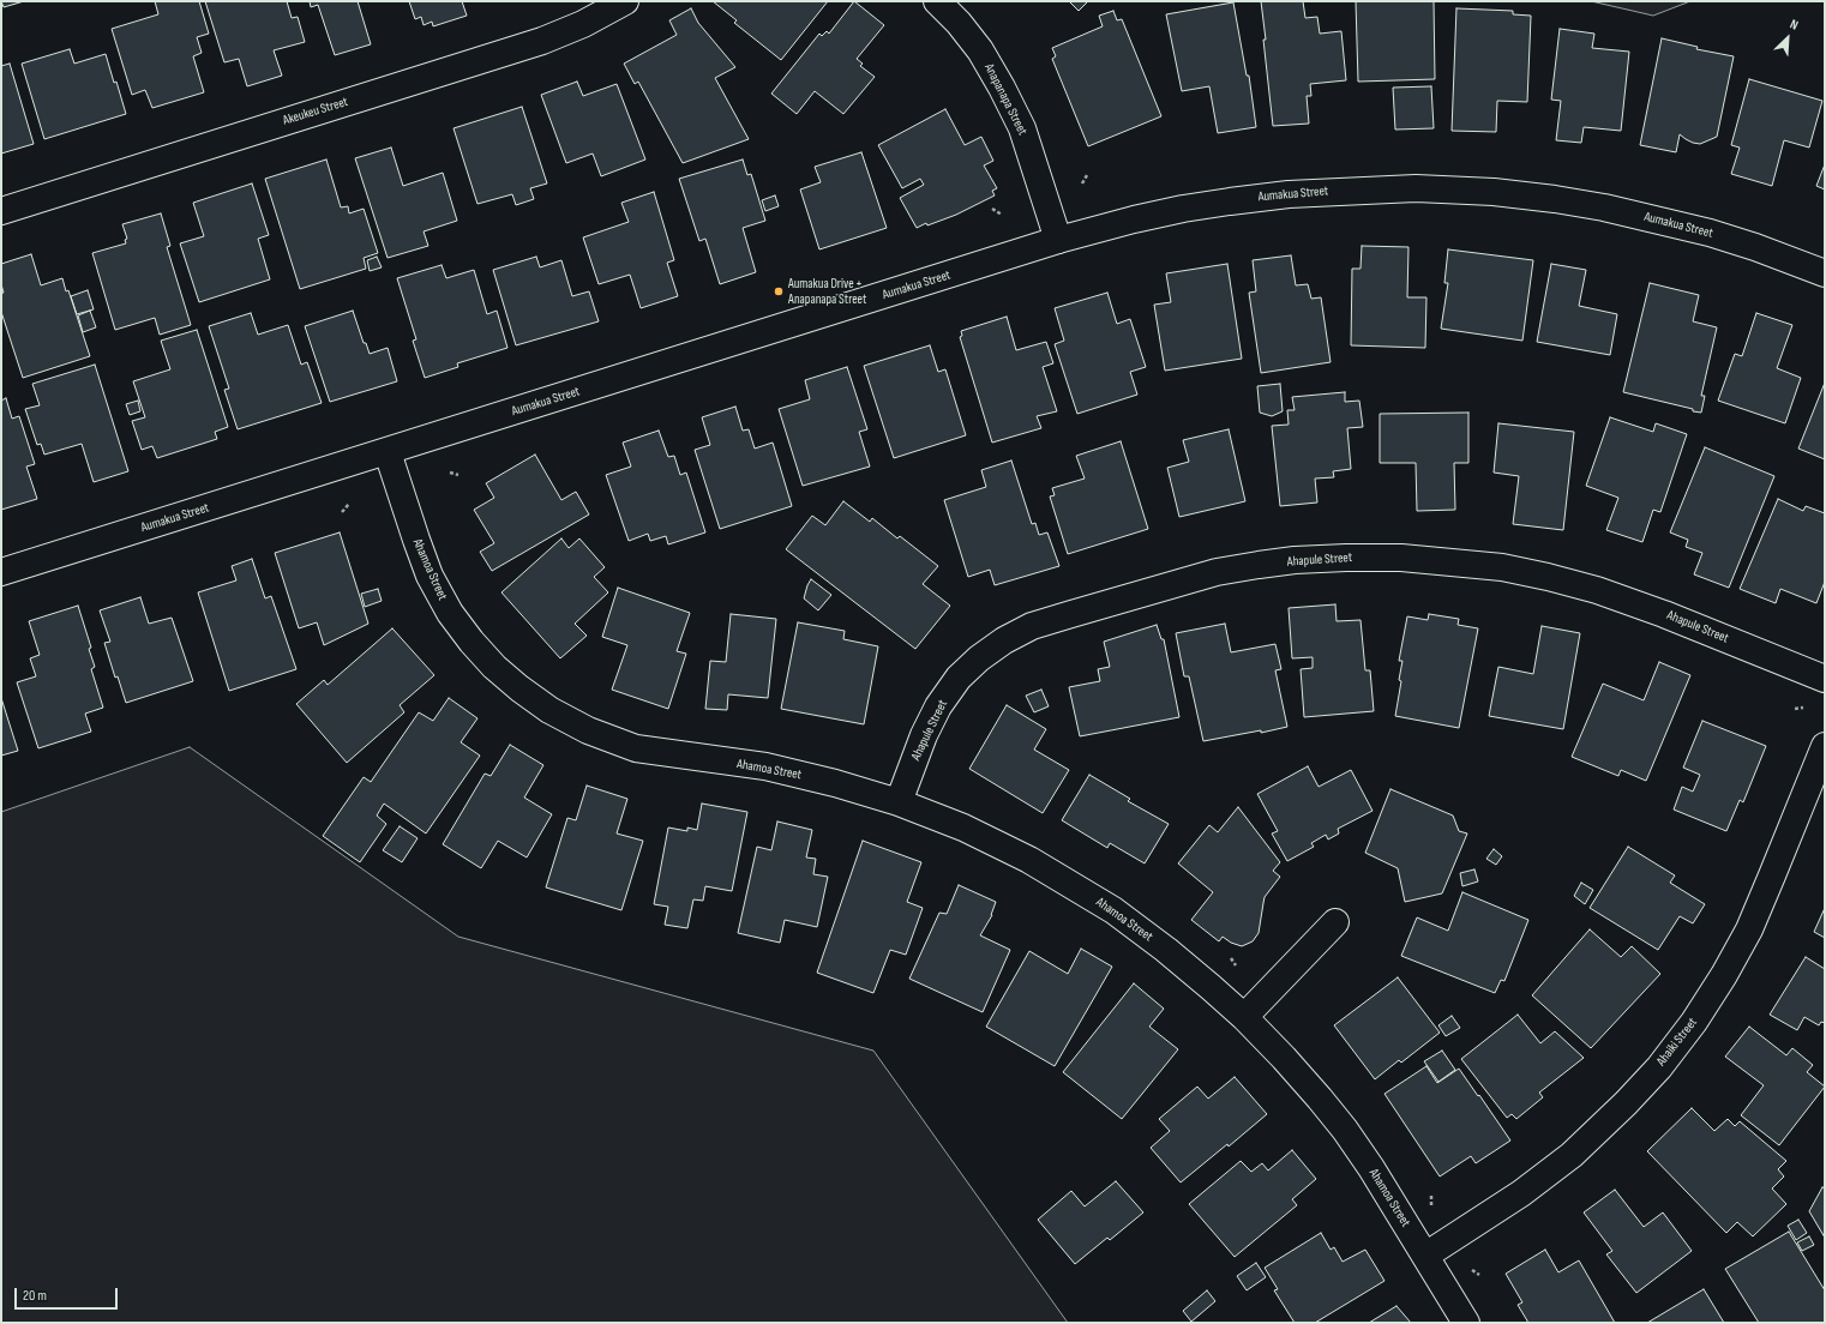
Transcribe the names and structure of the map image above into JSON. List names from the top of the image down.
{
  "streets": {
    "street": [
      "Anapanapa Street",
      "Akeukeu Street",
      "Aumakua Street",
      "Ahapule Street",
      "Ahamoa Street",
      "Ahaiki Street"
    ]
  },
  "crossings": [
    ["Anapanapa Street", "Aumakua Street"],
    ["Aumakua Street", "Ahamoa Street"],
    ["Ahapule Street", "Ahamoa Street"],
    ["Ahamoa Street", "Ahaiki Street"]
  ],
  "places": ["Aumakua Drive + Anapanapa Street"],
  "scale_bar": "20 m",
  "north": "top right"
}
